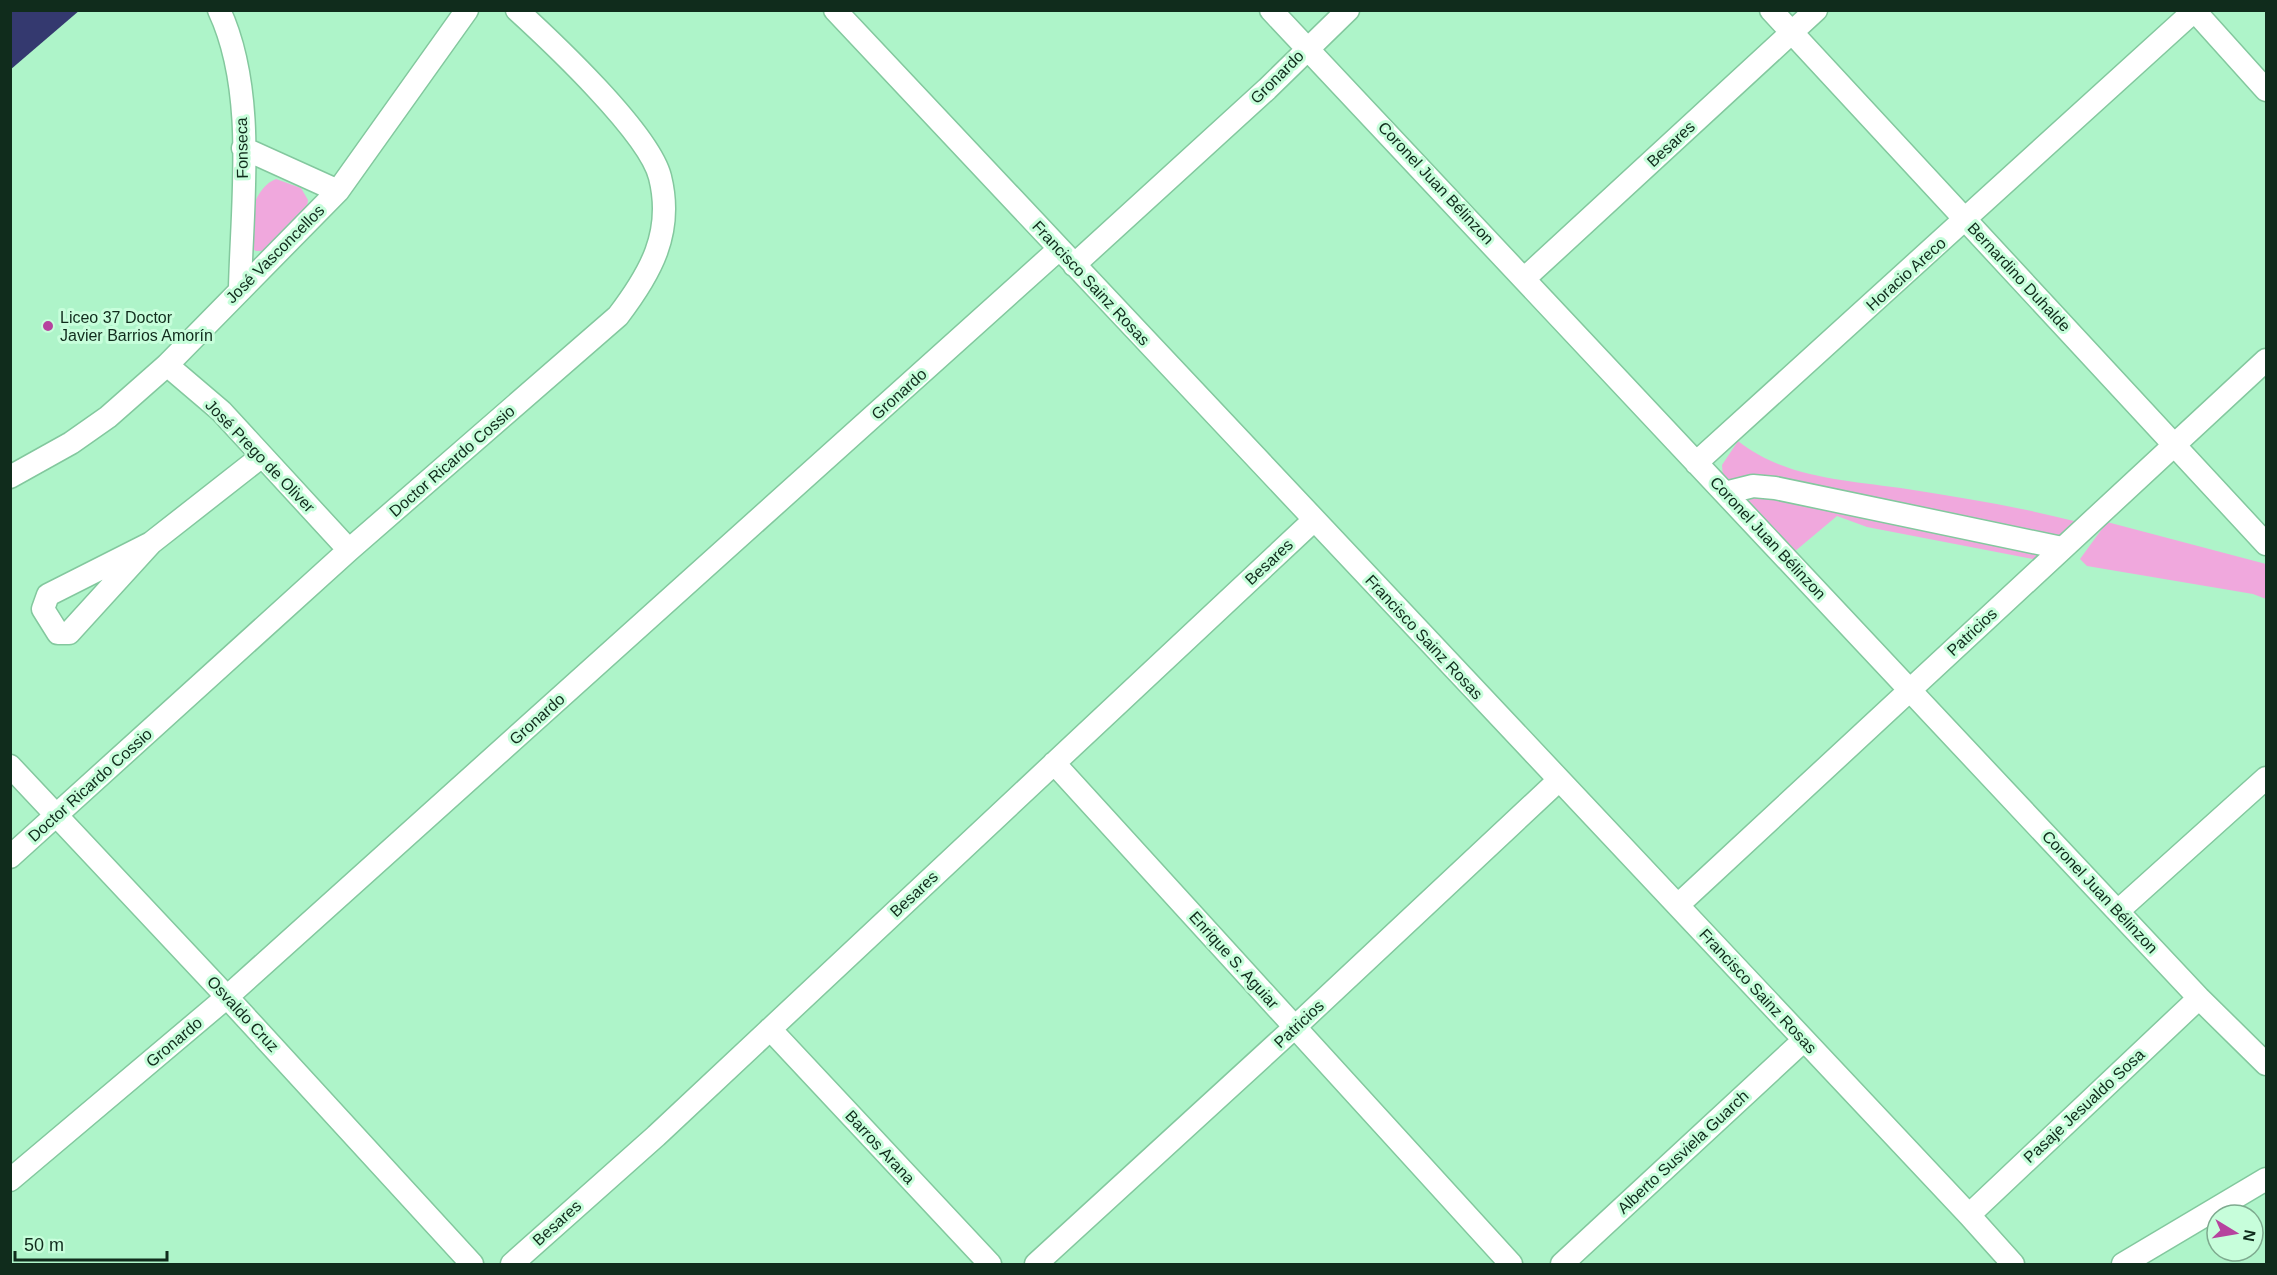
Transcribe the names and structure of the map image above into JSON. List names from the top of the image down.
{
  "streets": {
    "street": [
      "Gronardo",
      "Besares",
      "Fonseca",
      "Coronel Juan Bélinzon",
      "José Vasconcellos",
      "Horacio Areco",
      "Bernardino Duhalde",
      "Francisco Sainz Rosas",
      "José Prego de Oliver",
      "Doctor Ricardo Cossio",
      "Patricios",
      "Enrique S. Aguiar",
      "Osvaldo Cruz",
      "Pasaje Jesualdo Sosa",
      "Barros Arana",
      "Alberto Susviela Guarch"
    ]
  },
  "crossings": [
    ["Gronardo", "Coronel Juan Bélinzon"],
    ["Gronardo", "Francisco Sainz Rosas"],
    ["Gronardo", "Osvaldo Cruz"],
    ["Besares", "Coronel Juan Bélinzon"],
    ["Besares", "Bernardino Duhalde"],
    ["Besares", "Francisco Sainz Rosas"],
    ["Besares", "Enrique S. Aguiar"],
    ["Besares", "Barros Arana"],
    ["Fonseca", "José Vasconcellos"],
    ["Coronel Juan Bélinzon", "Horacio Areco"],
    ["Coronel Juan Bélinzon", "Patricios"],
    ["Coronel Juan Bélinzon", "Pasaje Jesualdo Sosa"],
    ["José Vasconcellos", "José Prego de Oliver"],
    ["Horacio Areco", "Bernardino Duhalde"],
    ["Bernardino Duhalde", "Patricios"],
    ["Francisco Sainz Rosas", "Patricios"],
    ["Francisco Sainz Rosas", "Pasaje Jesualdo Sosa"],
    ["Francisco Sainz Rosas", "Alberto Susviela Guarch"],
    ["José Prego de Oliver", "Doctor Ricardo Cossio"],
    ["Doctor Ricardo Cossio", "Osvaldo Cruz"],
    ["Patricios", "Enrique S. Aguiar"]
  ],
  "places": ["Liceo 37 Doctor Javier Barrios Amorín"],
  "scale_bar": "50 m",
  "north": "right"
}
